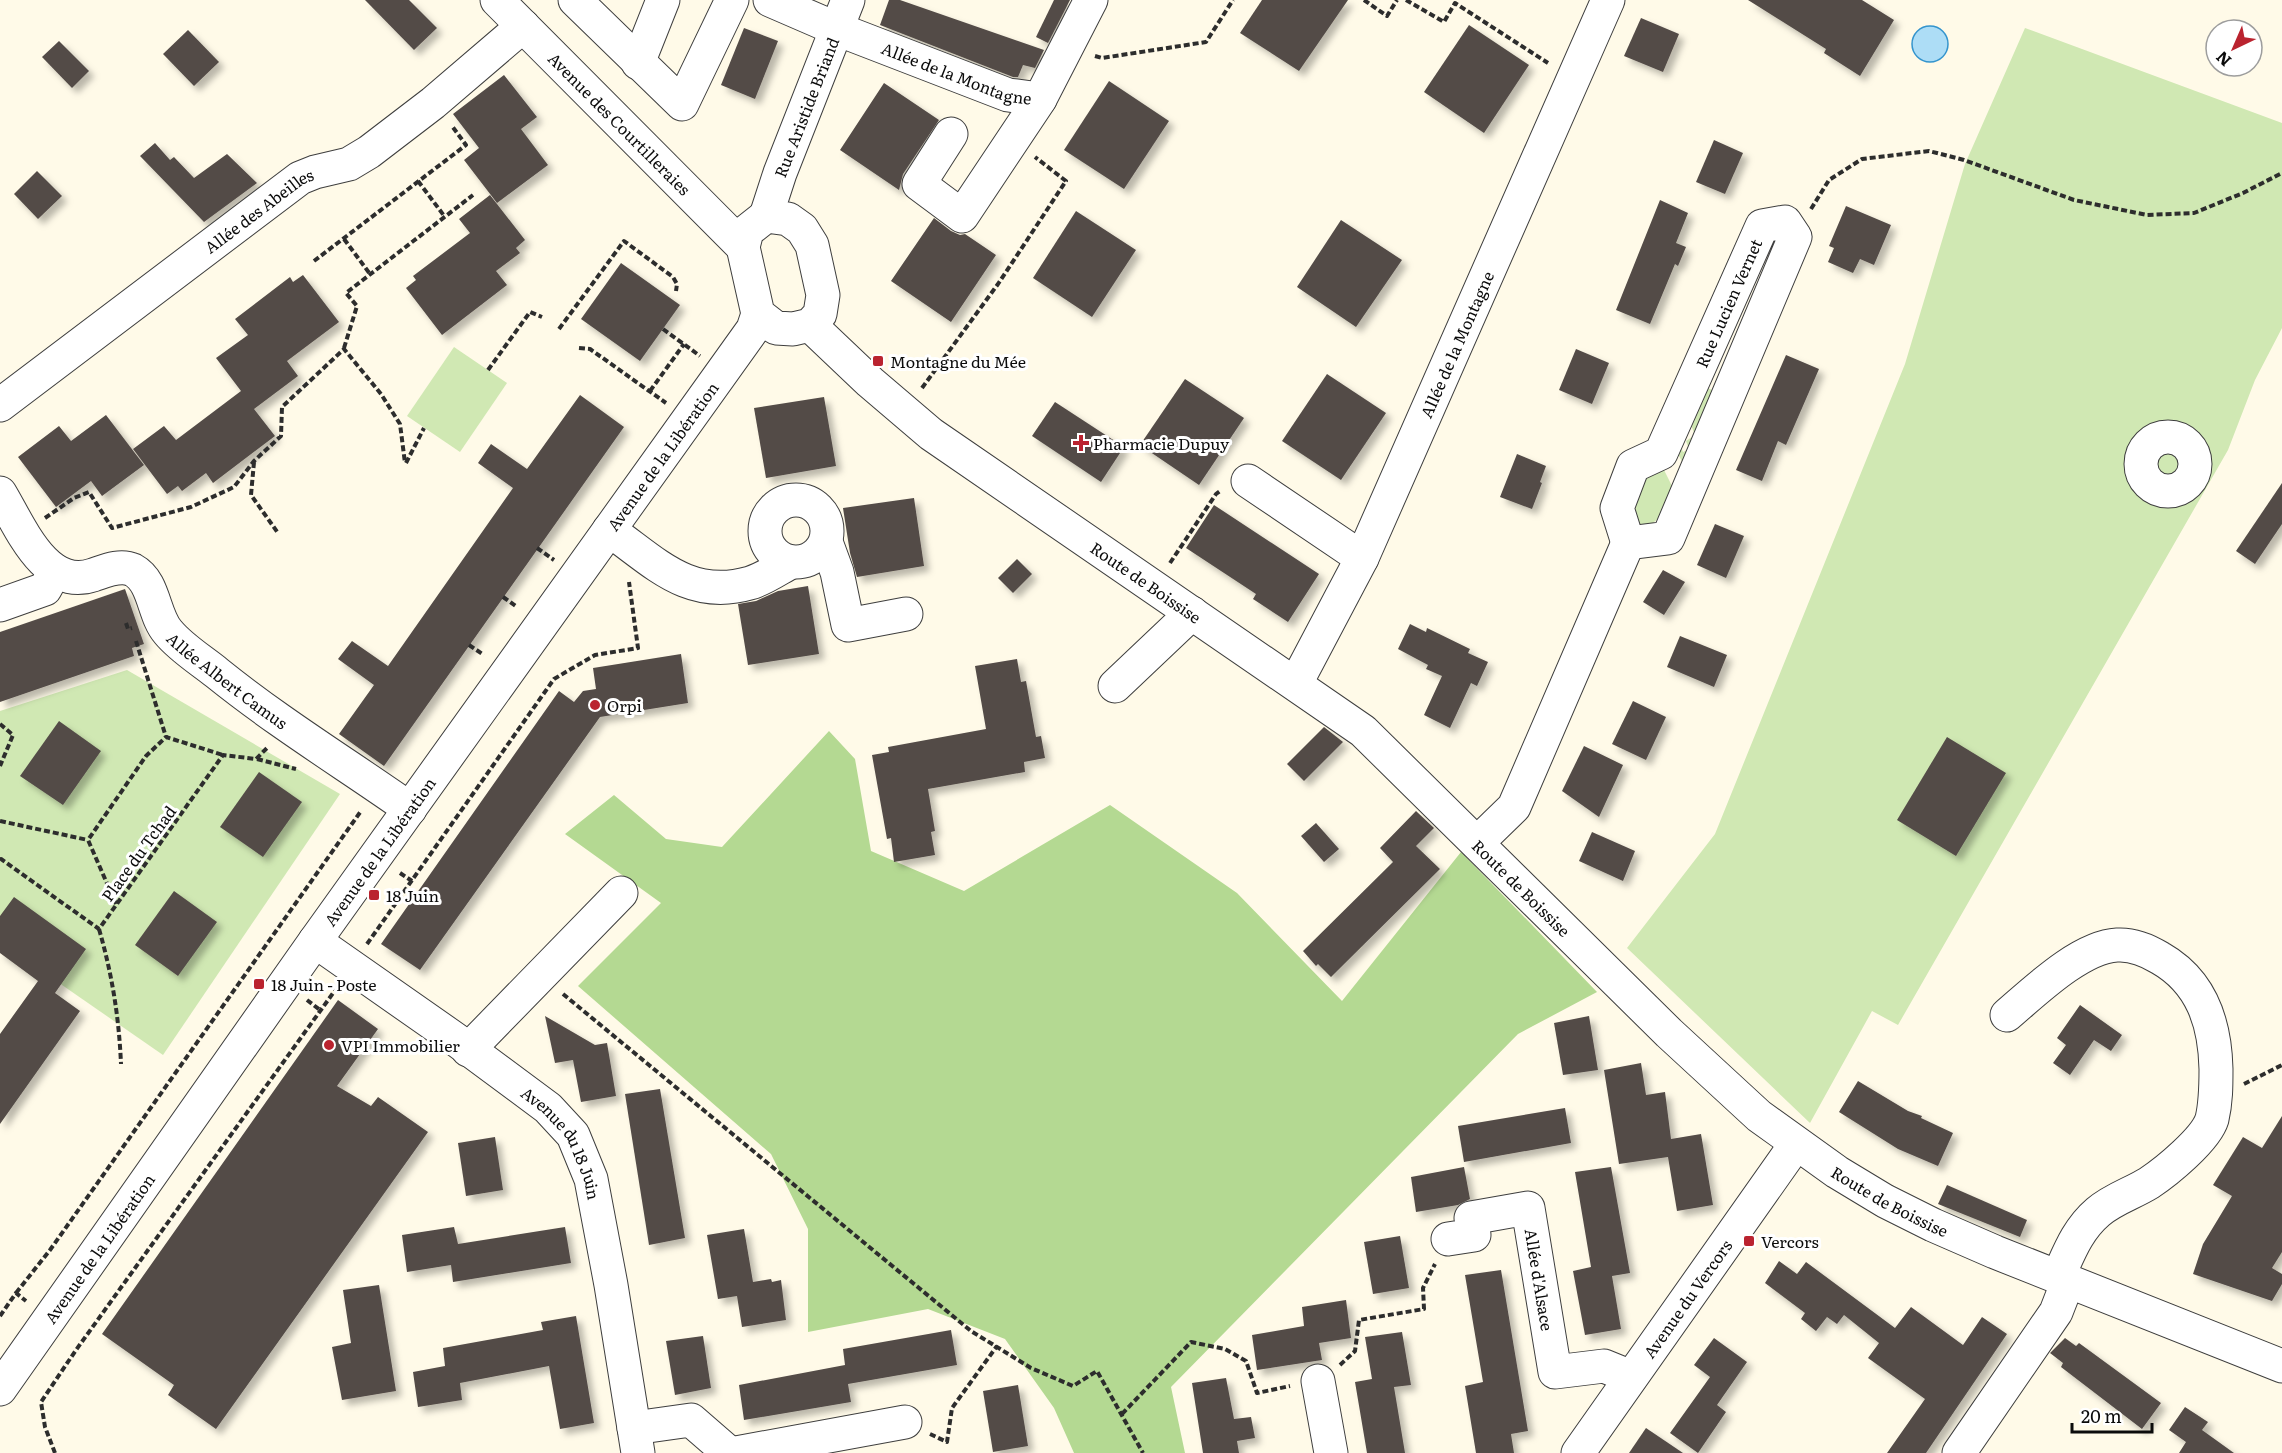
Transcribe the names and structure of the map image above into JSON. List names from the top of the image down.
{
  "streets": {
    "street": [
      "Allée de la Montagne",
      "Rue Aristide Briand",
      "Avenue des Courtilleraies",
      "Allée des Abeilles",
      "Rue Lucien Vernet",
      "Avenue de la Libération",
      "Route de Boissise",
      "Allée Albert Camus",
      "Avenue du 18 Juin",
      "Allée d'Alsace",
      "Avenue du Vercors"
    ],
    "path": ["Place du Tchad"]
  },
  "crossings": [
    ["Allée de la Montagne", "Rue Aristide Briand"],
    ["Allée de la Montagne", "Route de Boissise"],
    ["Rue Aristide Briand", "Avenue des Courtilleraies"],
    ["Rue Aristide Briand", "Avenue de la Libération"],
    ["Rue Aristide Briand", "Route de Boissise"],
    ["Avenue des Courtilleraies", "Allée des Abeilles"],
    ["Avenue des Courtilleraies", "Avenue de la Libération"],
    ["Avenue des Courtilleraies", "Route de Boissise"],
    ["Avenue de la Libération", "Route de Boissise"],
    ["Avenue de la Libération", "Allée Albert Camus"],
    ["Avenue de la Libération", "Avenue du 18 Juin"],
    ["Route de Boissise", "Avenue du Vercors"],
    ["Allée d'Alsace", "Avenue du Vercors"]
  ],
  "places": {
    "transit": [
      "Montagne du Mée",
      "18 Juin",
      "18 Juin - Poste",
      "Vercors"
    ],
    "health": ["Pharmacie Dupuy"],
    "other": ["Orpi", "VPI Immobilier"]
  },
  "scale_bar": "20 m",
  "north": "bottom left"
}
